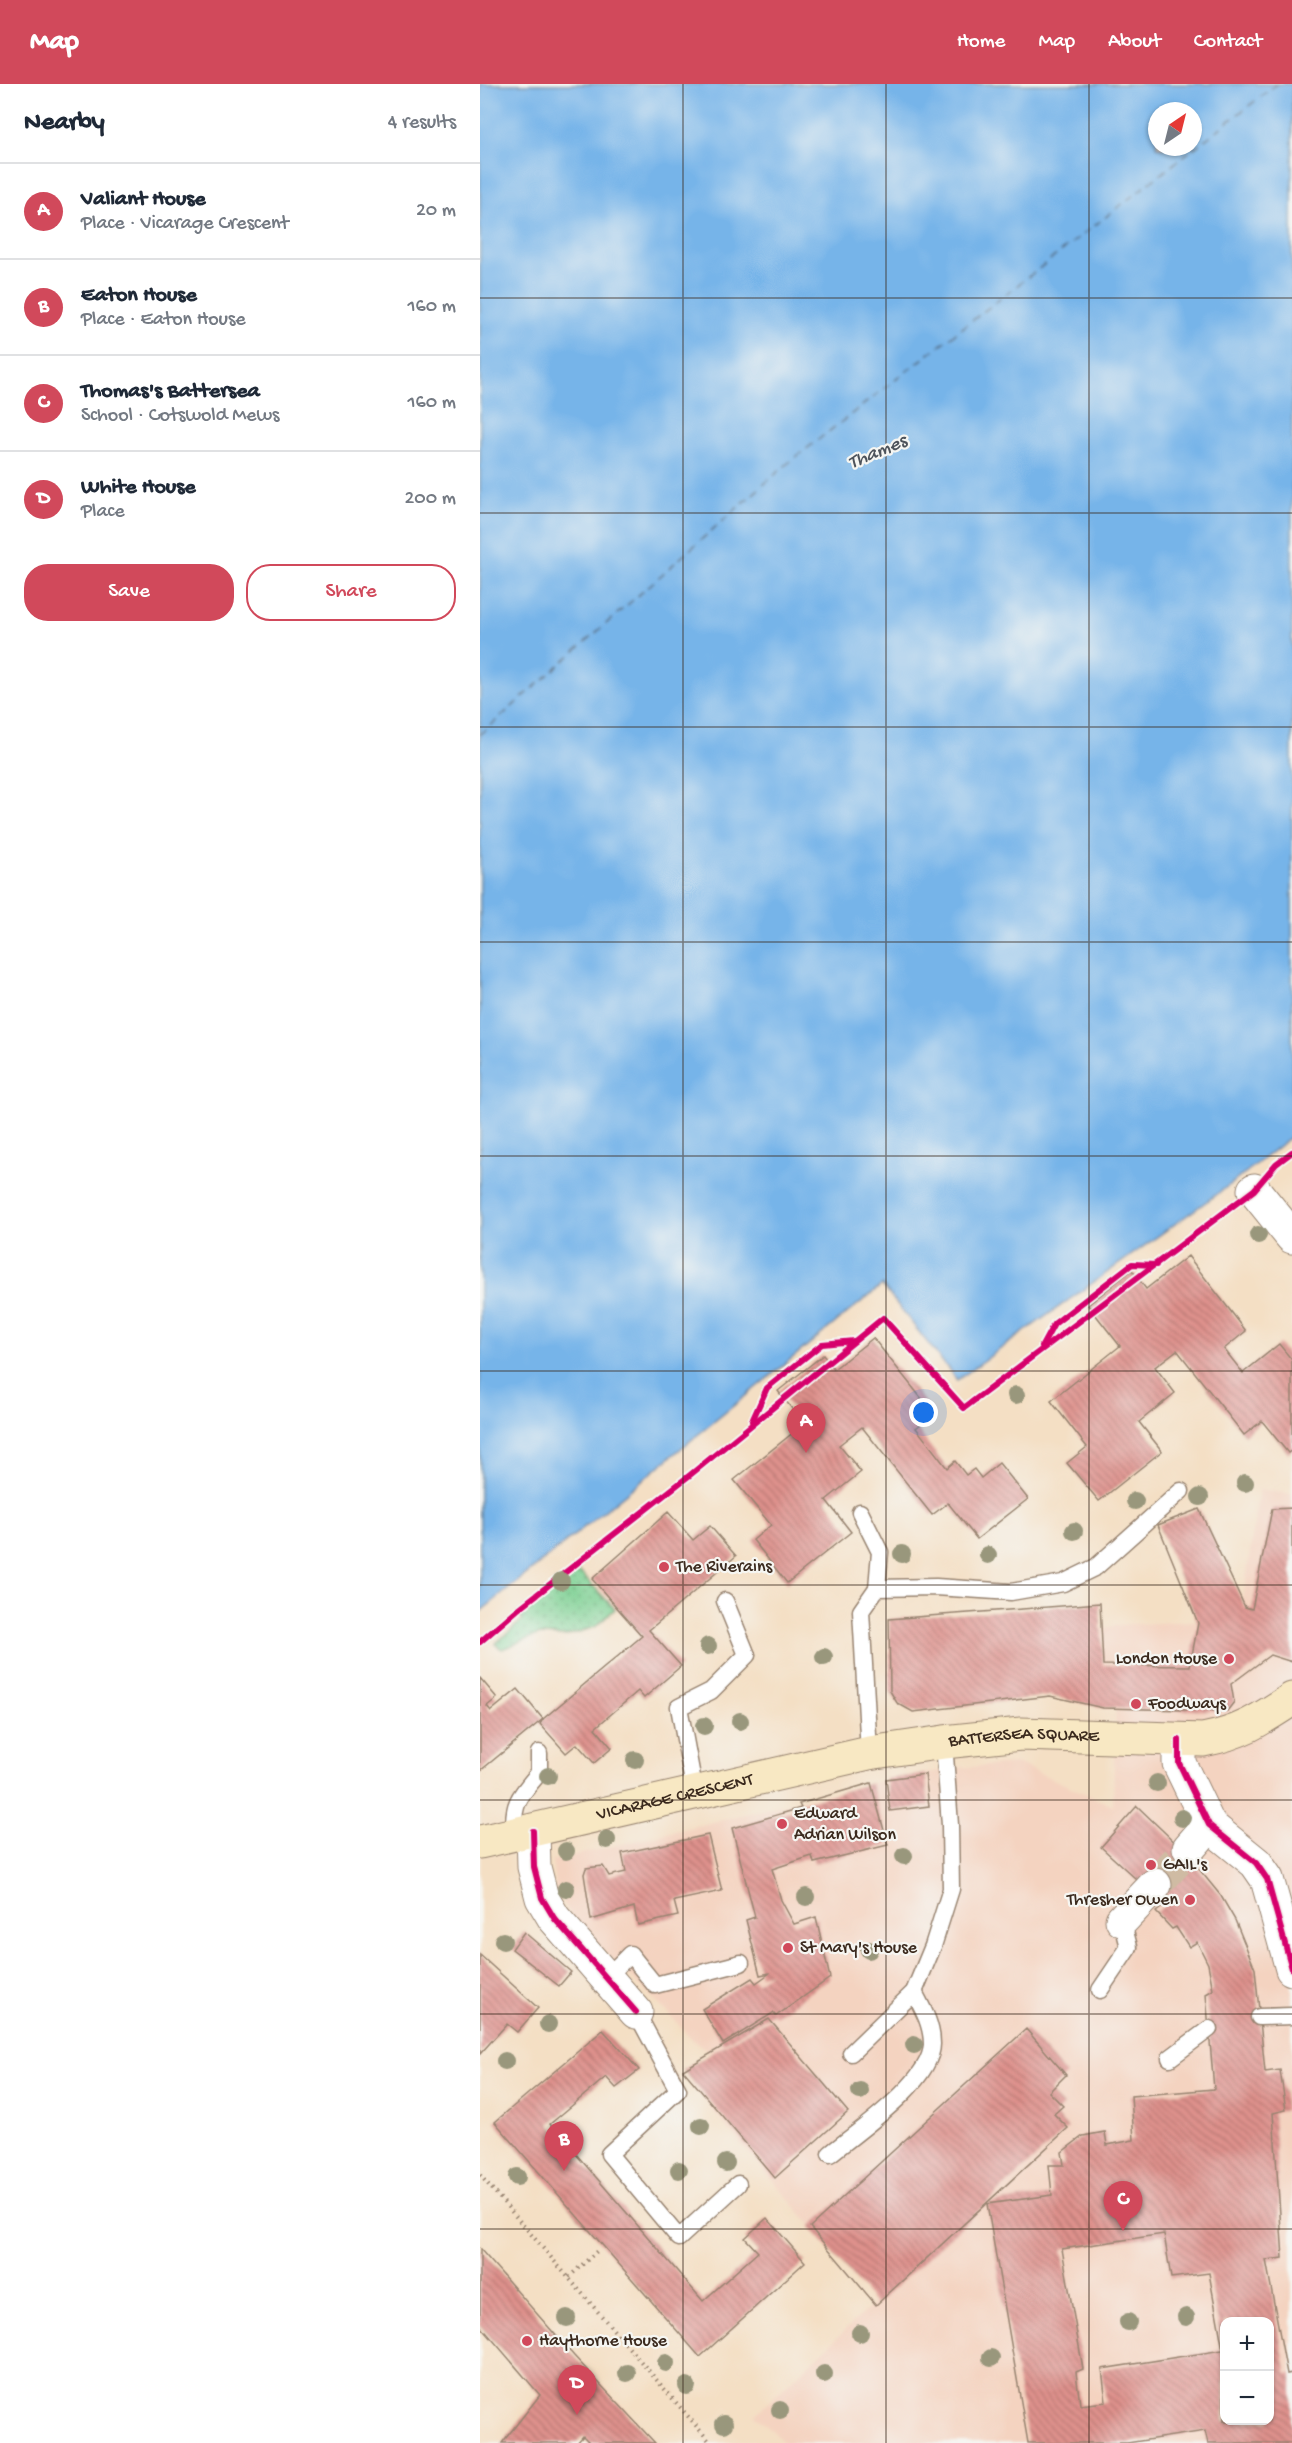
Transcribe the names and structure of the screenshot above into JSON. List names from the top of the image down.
{
  "streets": {
    "main road": ["BATTERSEA SQUARE", "VICARAGE CRESCENT"]
  },
  "crossings": [
    ["BATTERSEA SQUARE", "VICARAGE CRESCENT"]
  ],
  "water": ["Thames"],
  "places": [
    "The Riverains",
    "London House",
    "Foodways",
    "Edward Adrian Wilson",
    "GAIL's",
    "Thresher Owen",
    "St Mary's House",
    "Haythorne House"
  ],
  "north": "top right",
  "page": {
    "header": "Map",
    "nav": [
      "Home",
      "Map",
      "About",
      "Contact"
    ],
    "heading": ["Nearby", "4 results"],
    "list": [
      {
        "mark": "A",
        "name": "Valiant House",
        "note": "Place · Vicarage Crescent",
        "value": "20 m"
      },
      {
        "mark": "B",
        "name": "Eaton House",
        "note": "Place · Eaton House",
        "value": "160 m"
      },
      {
        "mark": "C",
        "name": "Thomas's Battersea",
        "note": "School · Cotswold Mews",
        "value": "160 m"
      },
      {
        "mark": "D",
        "name": "White House",
        "note": "Place",
        "value": "200 m"
      }
    ],
    "buttons": ["Save", "Share"],
    "pins": [
      "A",
      "B",
      "C",
      "D"
    ],
    "map_buttons": ["+", "−"]
  }
}
